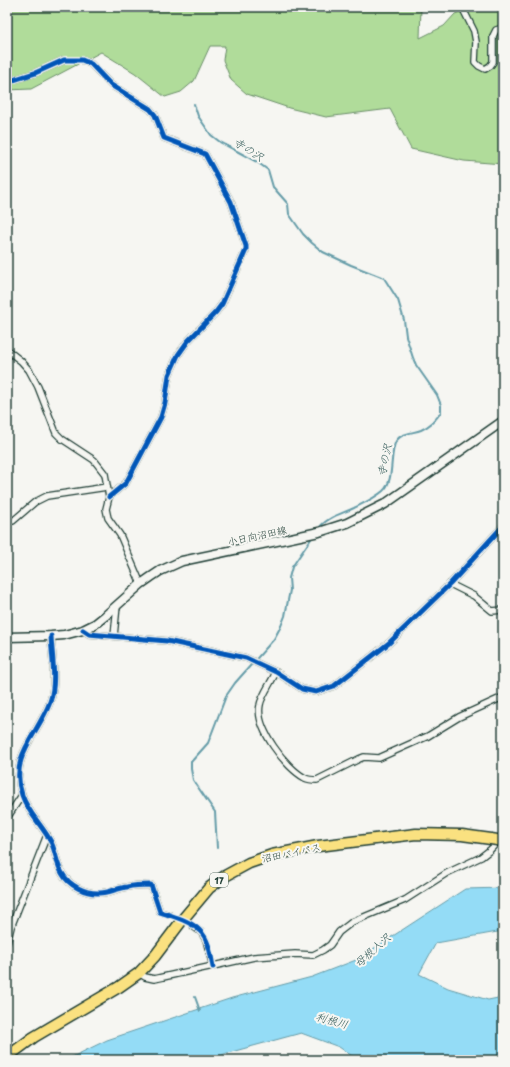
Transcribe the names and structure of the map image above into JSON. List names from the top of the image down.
{
  "streets": {
    "highway": ["沼田バイパス", "17"],
    "main road": ["小日向沼田線"]
  },
  "water": ["寺の沢", "母根入沢", "利根川"]
}
